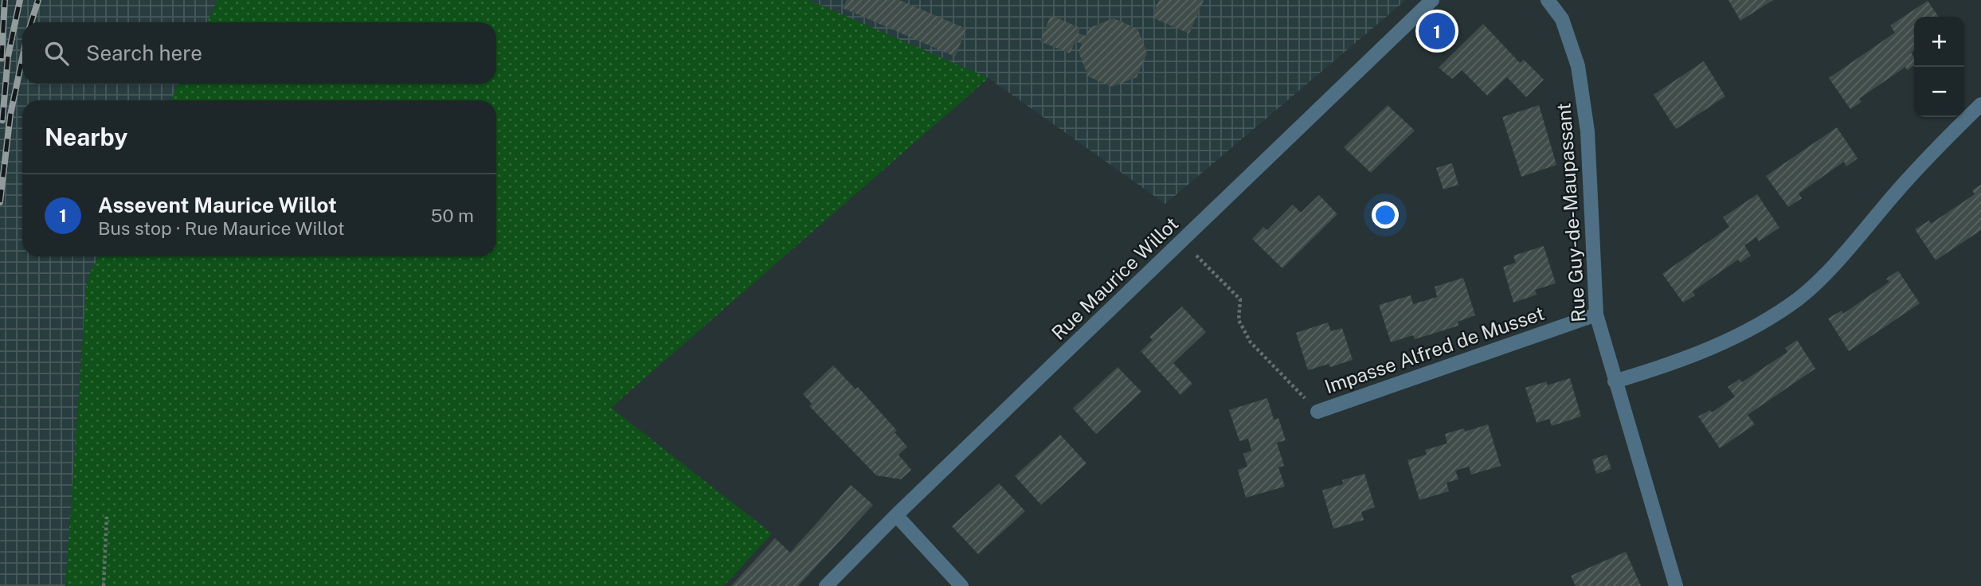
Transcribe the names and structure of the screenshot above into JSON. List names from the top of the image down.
{
  "streets": {
    "street": ["Rue Guy-de-Maupassant", "Rue Maurice Willot", "Impasse Alfred de Musset"]
  },
  "crossings": [
    ["Rue Guy-de-Maupassant", "Impasse Alfred de Musset"]
  ],
  "page": {
    "pins": "1",
    "map_buttons": ["+", "−"],
    "search": "Search here",
    "heading": "Nearby",
    "list": [
      {
        "mark": "1",
        "name": "Assevent Maurice Willot",
        "note": "Bus stop · Rue Maurice Willot",
        "value": "50 m"
      }
    ]
  }
}
